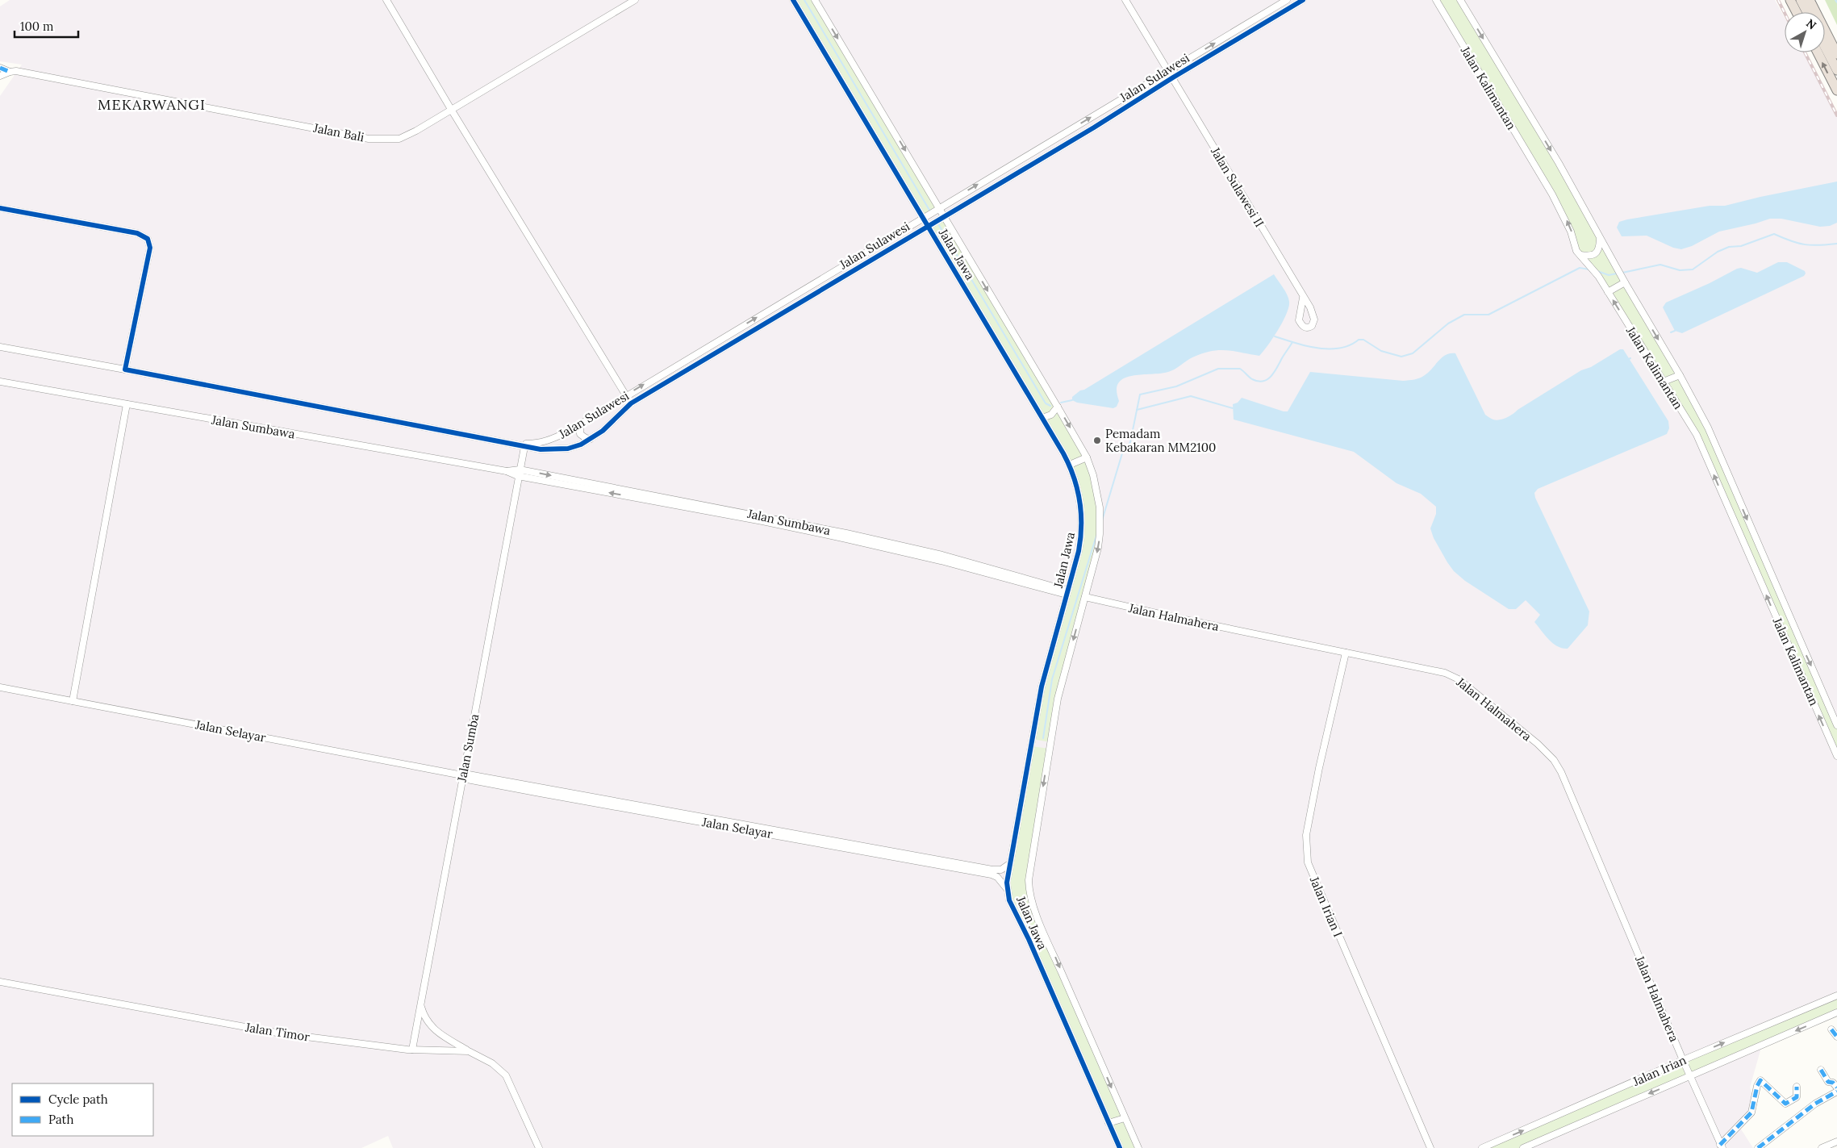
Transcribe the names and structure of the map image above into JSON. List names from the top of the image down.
{
  "streets": {
    "street": [
      "Jalan Sulawesi",
      "Jalan Kalimantan",
      "Jalan Bali",
      "Jalan Sulawesi II",
      "Jalan Jawa",
      "Jalan Sumbawa",
      "Jalan Halmahera",
      "Jalan Selayar",
      "Jalan Sumba",
      "Jalan Irian I",
      "Jalan Timor",
      "Jalan Irian"
    ]
  },
  "crossings": [
    ["Jalan Sulawesi", "Jalan Sulawesi II"],
    ["Jalan Sulawesi", "Jalan Jawa"],
    ["Jalan Sulawesi", "Jalan Sumba"],
    ["Jalan Jawa", "Jalan Sumbawa"],
    ["Jalan Jawa", "Jalan Halmahera"],
    ["Jalan Jawa", "Jalan Selayar"],
    ["Jalan Sumbawa", "Jalan Sumba"],
    ["Jalan Halmahera", "Jalan Irian I"],
    ["Jalan Halmahera", "Jalan Irian"],
    ["Jalan Selayar", "Jalan Sumba"],
    ["Jalan Sumba", "Jalan Timor"]
  ],
  "districts": ["MEKARWANGI"],
  "places": ["Pemadam Kebakaran MM2100"],
  "legend": ["Cycle path", "Path"],
  "scale_bar": "100 m",
  "north": "top right"
}
